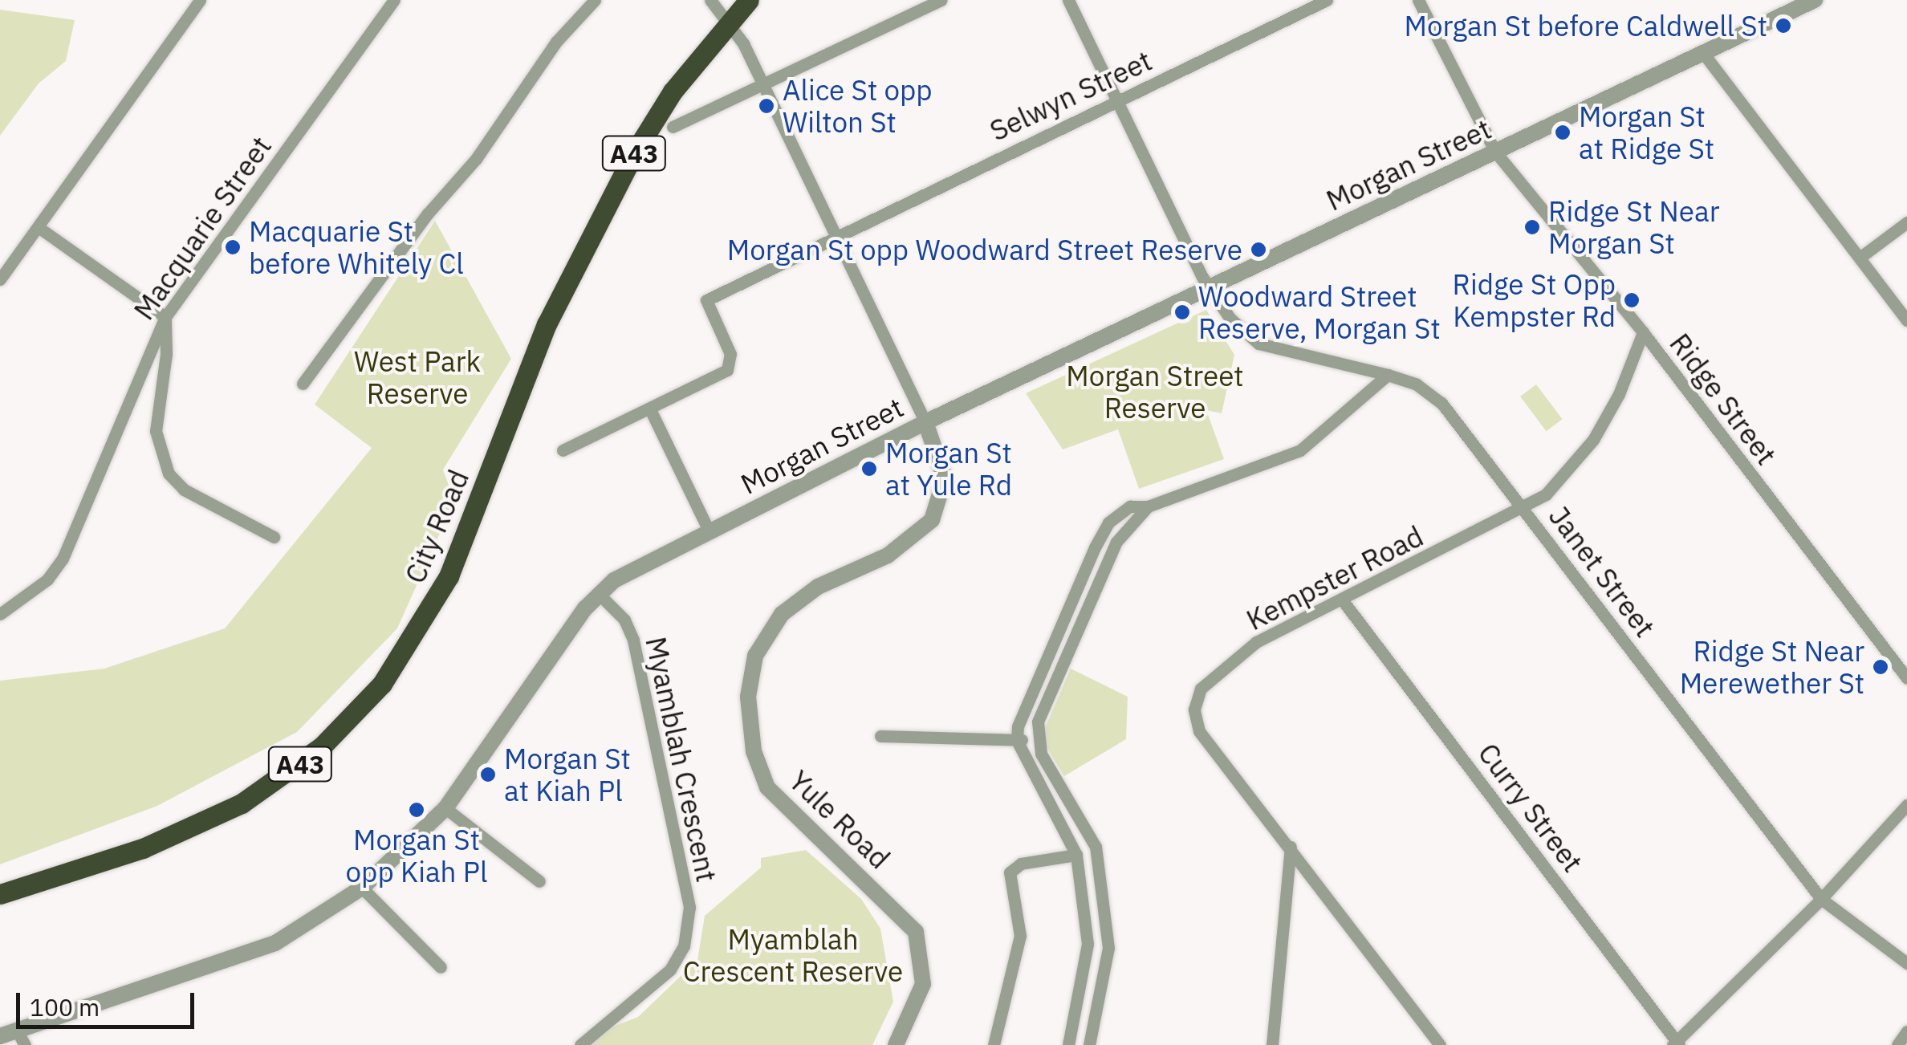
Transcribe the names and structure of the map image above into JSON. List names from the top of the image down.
{
  "streets": {
    "highway": ["A43", "City Road"],
    "street": [
      "Selwyn Street",
      "Morgan Street",
      "Macquarie Street",
      "Ridge Street",
      "Janet Street",
      "Kempster Road",
      "Myamblah Crescent",
      "Curry Street",
      "Yule Road"
    ]
  },
  "crossings": [
    ["Selwyn Street", "Janet Street"],
    ["Morgan Street", "Ridge Street"],
    ["Morgan Street", "Janet Street"],
    ["Morgan Street", "Myamblah Crescent"],
    ["Morgan Street", "Yule Road"],
    ["Ridge Street", "Kempster Road"],
    ["Janet Street", "Kempster Road"],
    ["Kempster Road", "Curry Street"]
  ],
  "parks": ["West Park Reserve", "Morgan Street Reserve", "Myamblah Crescent Reserve"],
  "places": [
    "Morgan St before Caldwell St",
    "Alice St opp Wilton St",
    "Morgan St at Ridge St",
    "Ridge St Near Morgan St",
    "Macquarie St before Whitely Cl",
    "Morgan St opp Woodward Street Reserve",
    "Ridge St Opp Kempster Rd",
    "Woodward Street Reserve, Morgan St",
    "Morgan St at Yule Rd",
    "Ridge St Near Merewether St",
    "Morgan St at Kiah Pl",
    "Morgan St opp Kiah Pl"
  ],
  "scale_bar": "100 m"
}
